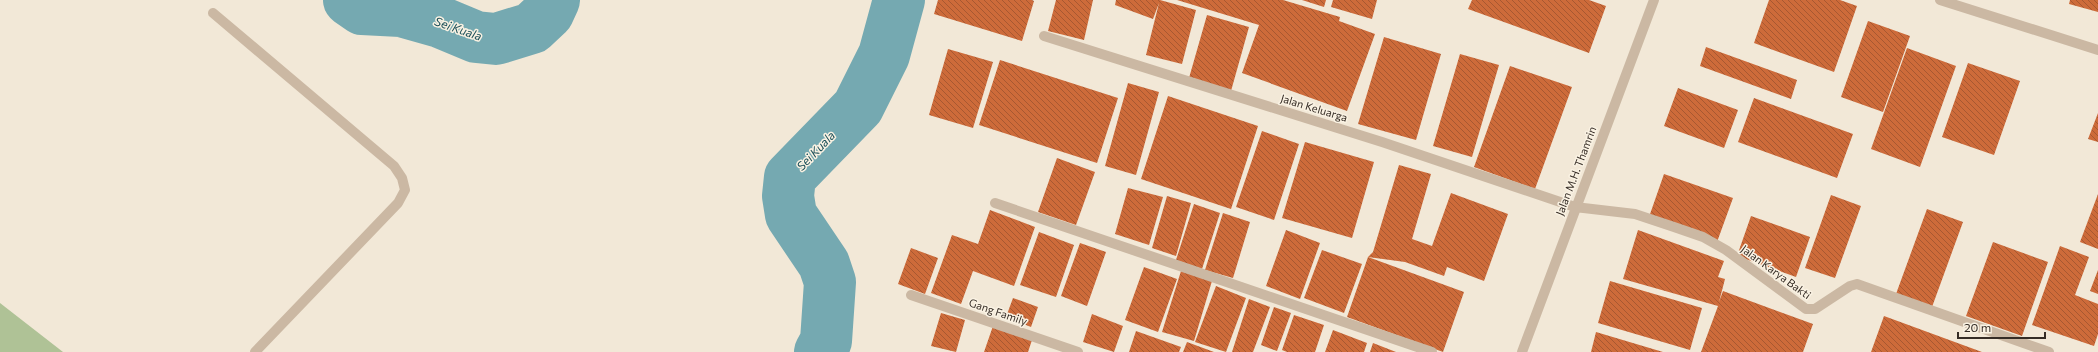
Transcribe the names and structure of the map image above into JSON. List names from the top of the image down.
{
  "streets": {
    "street": [
      "Jalan Keluarga",
      "Jalan M.H. Thamrin",
      "Jalan Karya Bakti",
      "Gang Family"
    ]
  },
  "crossings": [
    ["Jalan Keluarga", "Jalan M.H. Thamrin"],
    ["Jalan Keluarga", "Jalan Karya Bakti"],
    ["Jalan M.H. Thamrin", "Jalan Karya Bakti"]
  ],
  "water": ["Sei Kuala"],
  "scale_bar": "20 m"
}
